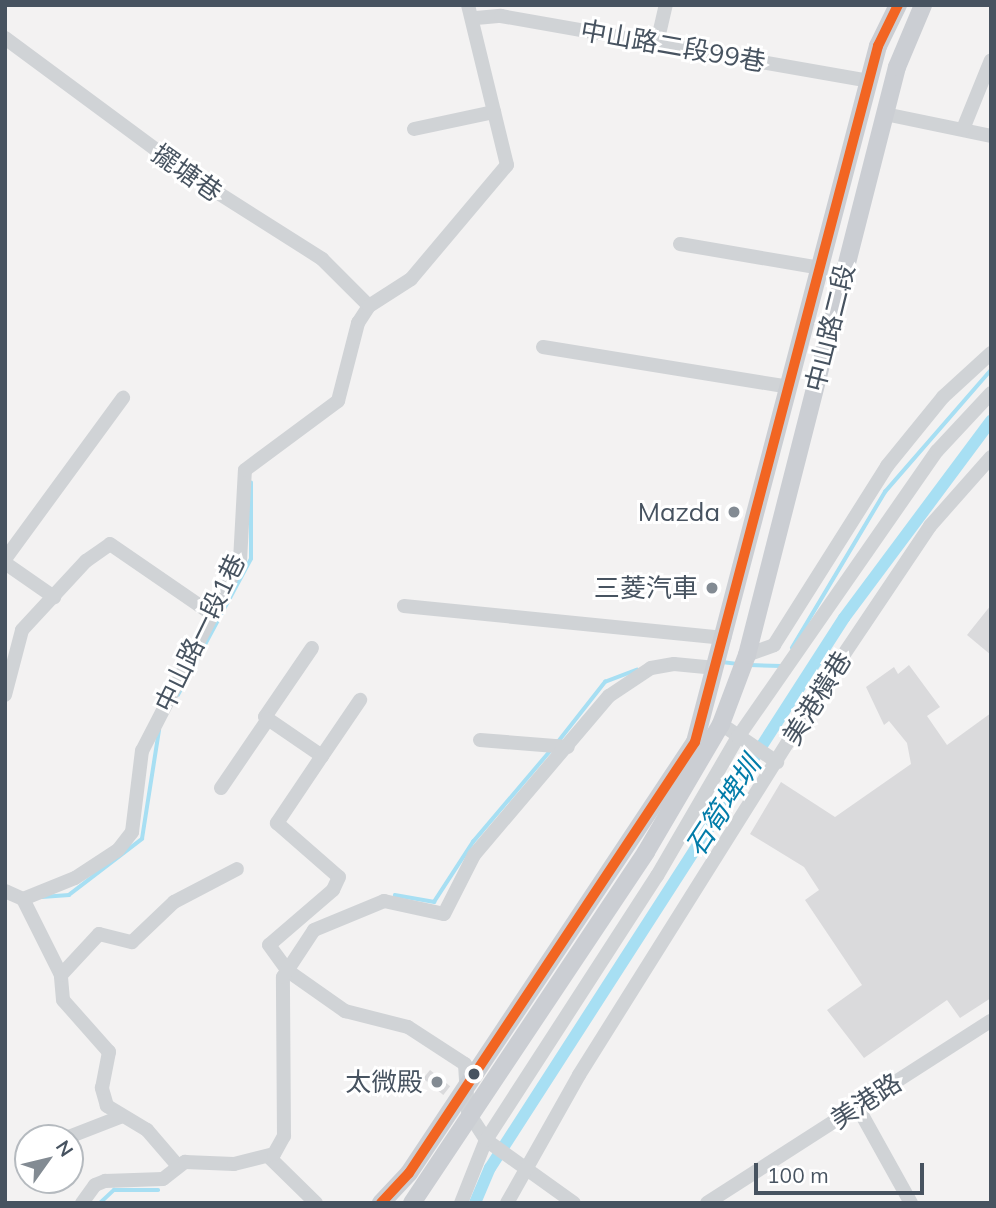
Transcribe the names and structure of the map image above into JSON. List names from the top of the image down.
{
  "streets": {
    "main road": ["中山路二段"],
    "street": [
      "中山路二段99巷",
      "擺塘巷",
      "中山路一段1巷",
      "美港橫巷",
      "美港路"
    ]
  },
  "crossings": [
    ["中山路二段99巷", "中山路二段"],
    ["擺塘巷", "中山路一段1巷"]
  ],
  "water": ["石筍埤圳"],
  "places": ["Mazda", "三菱汽車", "太微殿"],
  "scale_bar": "100 m",
  "north": "top right"
}
